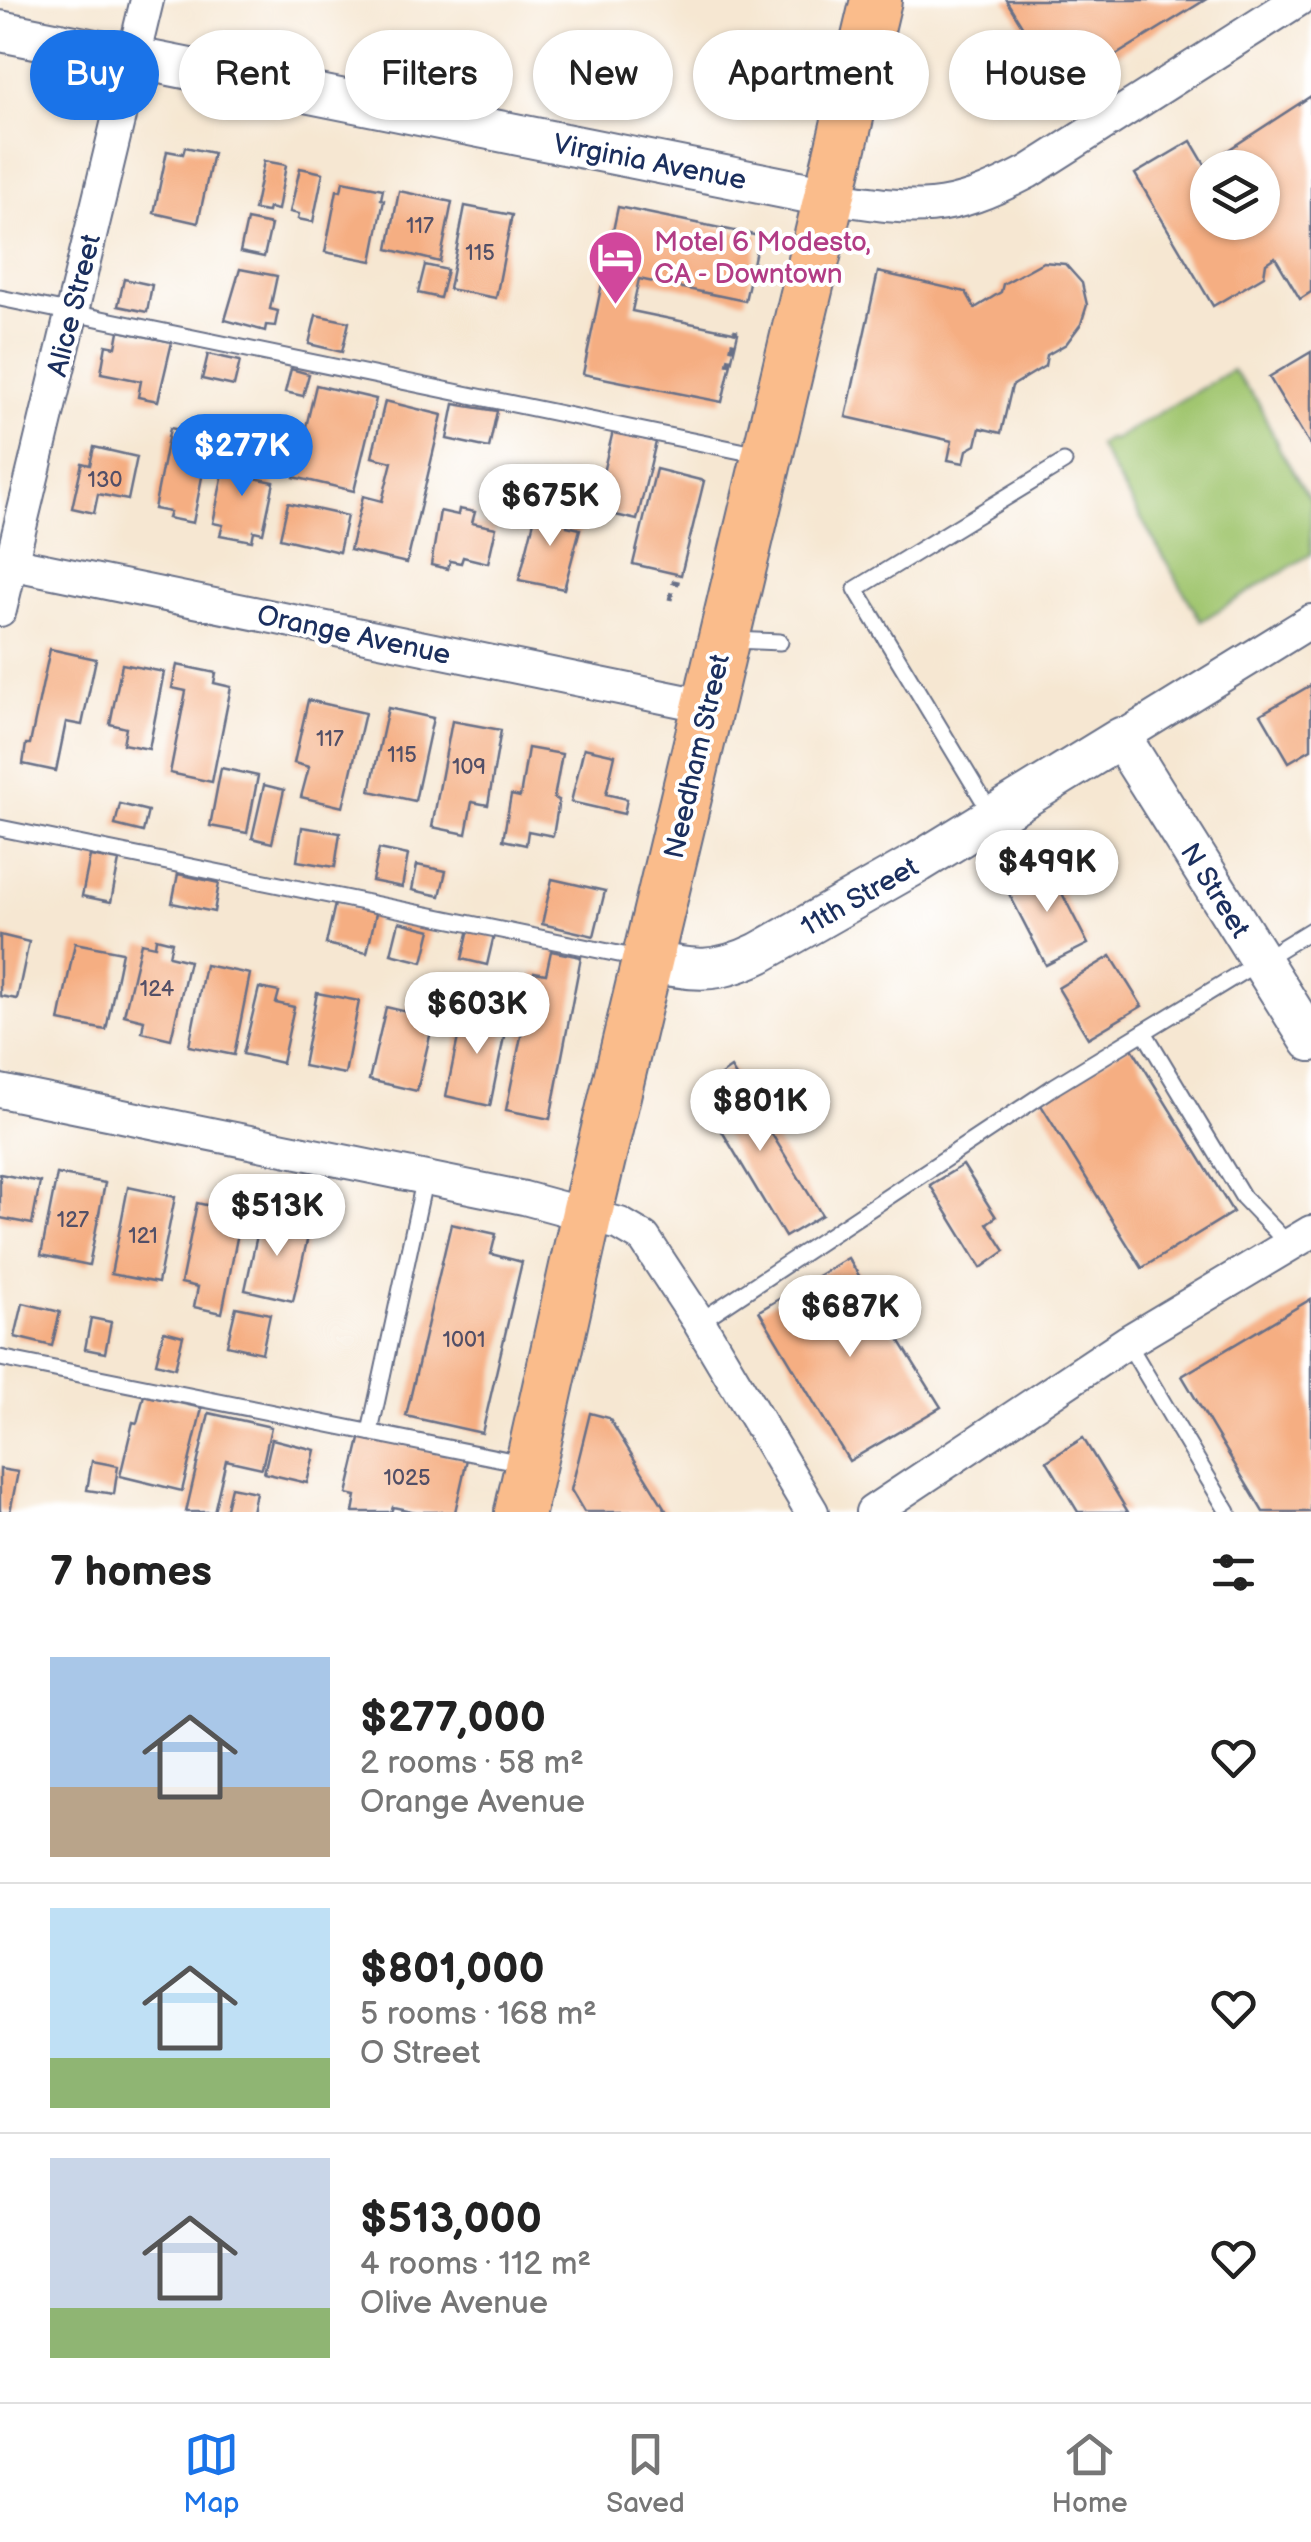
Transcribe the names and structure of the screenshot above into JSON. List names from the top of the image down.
{
  "streets": {
    "main road": ["Needham Street"],
    "street": [
      "Virginia Avenue",
      "Alice Street",
      "Orange Avenue",
      "N Street",
      "11th Street"
    ]
  },
  "crossings": [
    ["Virginia Avenue", "Needham Street"],
    ["Alice Street", "Orange Avenue"],
    ["Orange Avenue", "Needham Street"],
    ["Needham Street", "11th Street"],
    ["N Street", "11th Street"]
  ],
  "places": {
    "hotel": ["Motel 6 Modesto, CA - Downtown"]
  },
  "house_numbers": [
    "117",
    "115",
    "130",
    "117",
    "115",
    "109",
    "124",
    "127",
    "121",
    "1001",
    "1025"
  ],
  "page": {
    "chip": [
      "Buy",
      "Rent",
      "Filters",
      "New",
      "Apartment",
      "House"
    ],
    "price": [
      "$277K",
      "$675K",
      "$499K",
      "$603K",
      "$801K",
      "$513K",
      "$687K"
    ],
    "heading": "7 homes",
    "list": [
      {
        "name": "$277,000",
        "note": "2 rooms · 58 m² · Orange Avenue"
      },
      {
        "name": "$801,000",
        "note": "5 rooms · 168 m² · O Street"
      },
      {
        "name": "$513,000",
        "note": "4 rooms · 112 m² · Olive Avenue"
      }
    ],
    "tabs": ["Map", "Saved", "Home"]
  }
}
